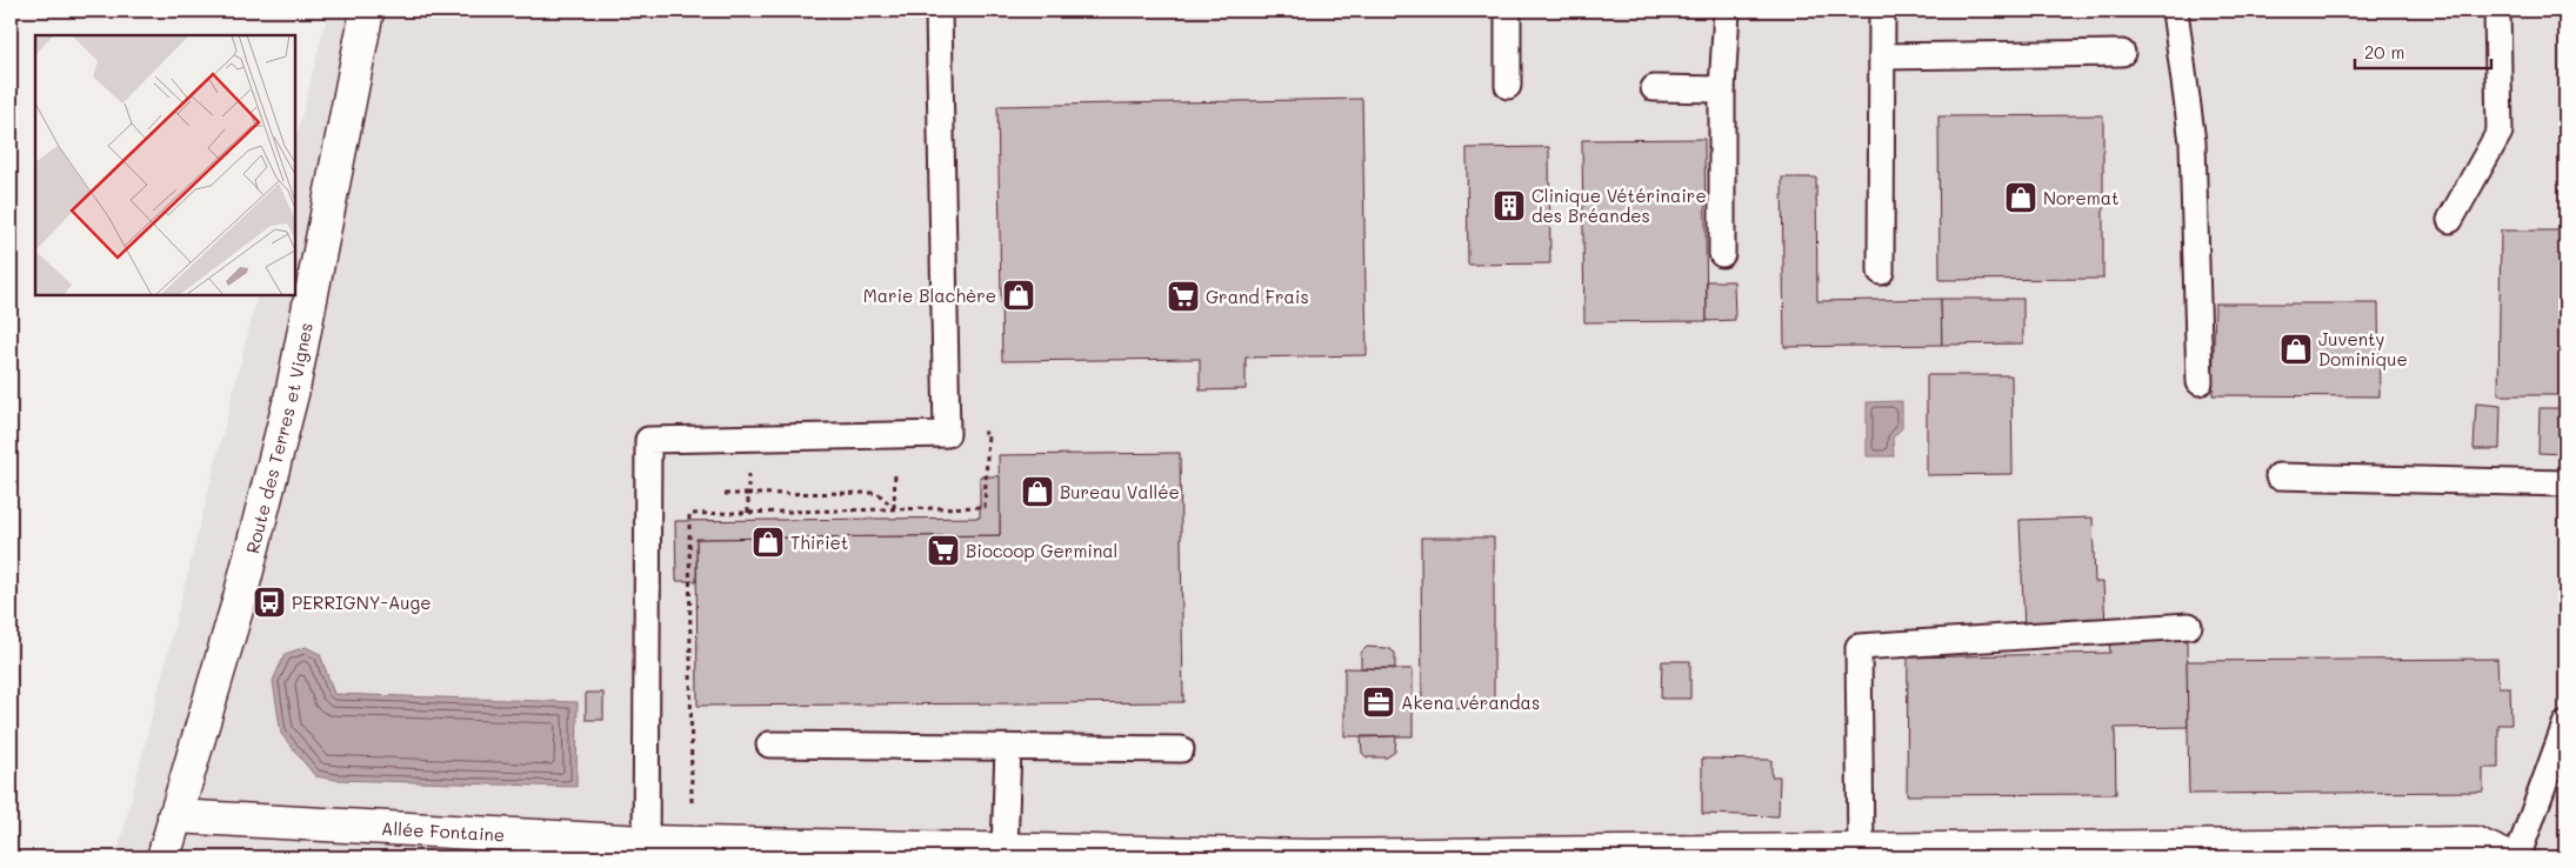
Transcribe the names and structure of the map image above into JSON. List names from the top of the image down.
{
  "streets": {
    "street": ["Route des Terres et Vignes", "Allée Fontaine"]
  },
  "crossings": [
    ["Route des Terres et Vignes", "Allée Fontaine"]
  ],
  "places": {
    "shop": [
      "Noremat",
      "Marie Blachère",
      "Juventy Dominique",
      "Bureau Vallée",
      "Thiriet"
    ],
    "building": ["Clinique Vétérinaire des Bréandes"],
    "supermarket": ["Grand Frais", "Biocoop Germinal"],
    "bus stop": ["PERRIGNY-Auge"],
    "office": ["Akena vérandas"]
  },
  "scale_bar": "20 m"
}
